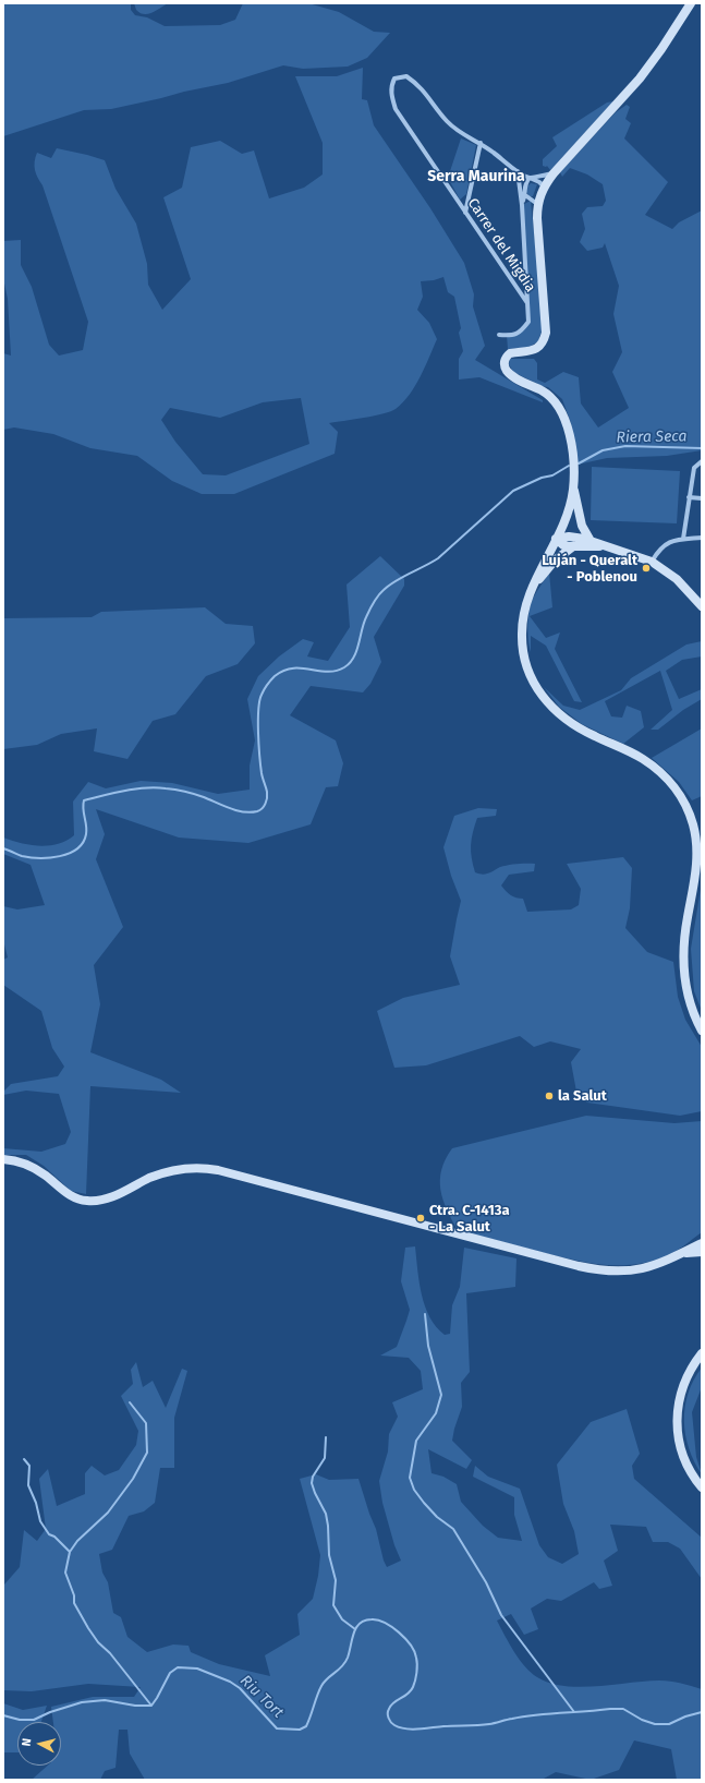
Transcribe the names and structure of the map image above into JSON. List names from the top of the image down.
{
  "streets": {
    "street": ["Carrer del Migdia"]
  },
  "districts": ["Serra Maurina"],
  "water": ["Riera Seca", "Riu Tort"],
  "places": ["Luján - Queralt - Poblenou", "la Salut", "Ctra. C-1413a - La Salut"],
  "north": "left"
}
